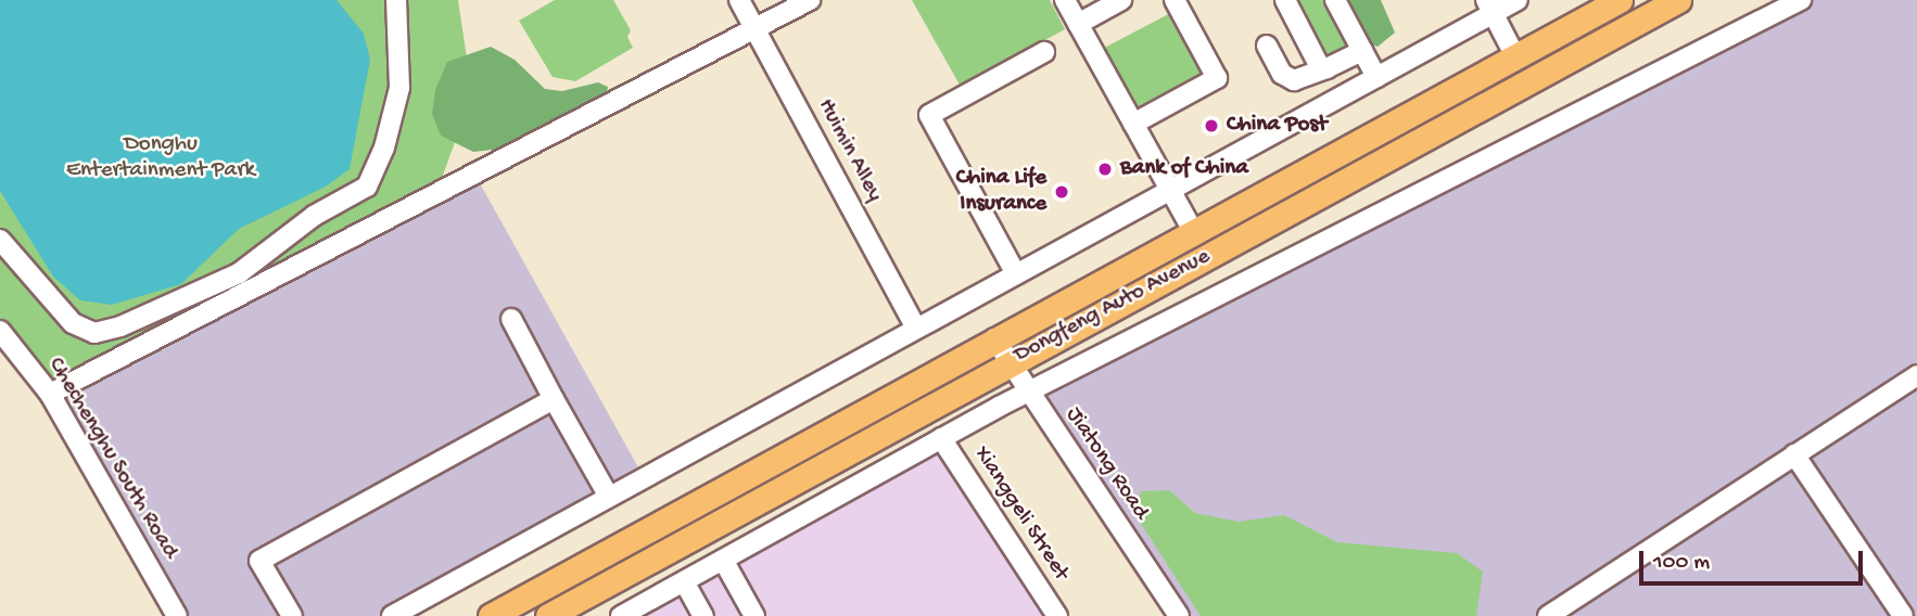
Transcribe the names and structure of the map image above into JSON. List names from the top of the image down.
{
  "streets": {
    "main road": ["Dongfeng Auto Avenue"],
    "street": [
      "Huimin Alley",
      "Chechenghu South Road",
      "Jiatong Road",
      "Xianggeli Street"
    ]
  },
  "crossings": [
    ["Dongfeng Auto Avenue", "Jiatong Road"]
  ],
  "parks": ["Donghu Entertainment Park"],
  "places": ["China Post", "Bank of China", "China Life Insurance"],
  "scale_bar": "100 m"
}
